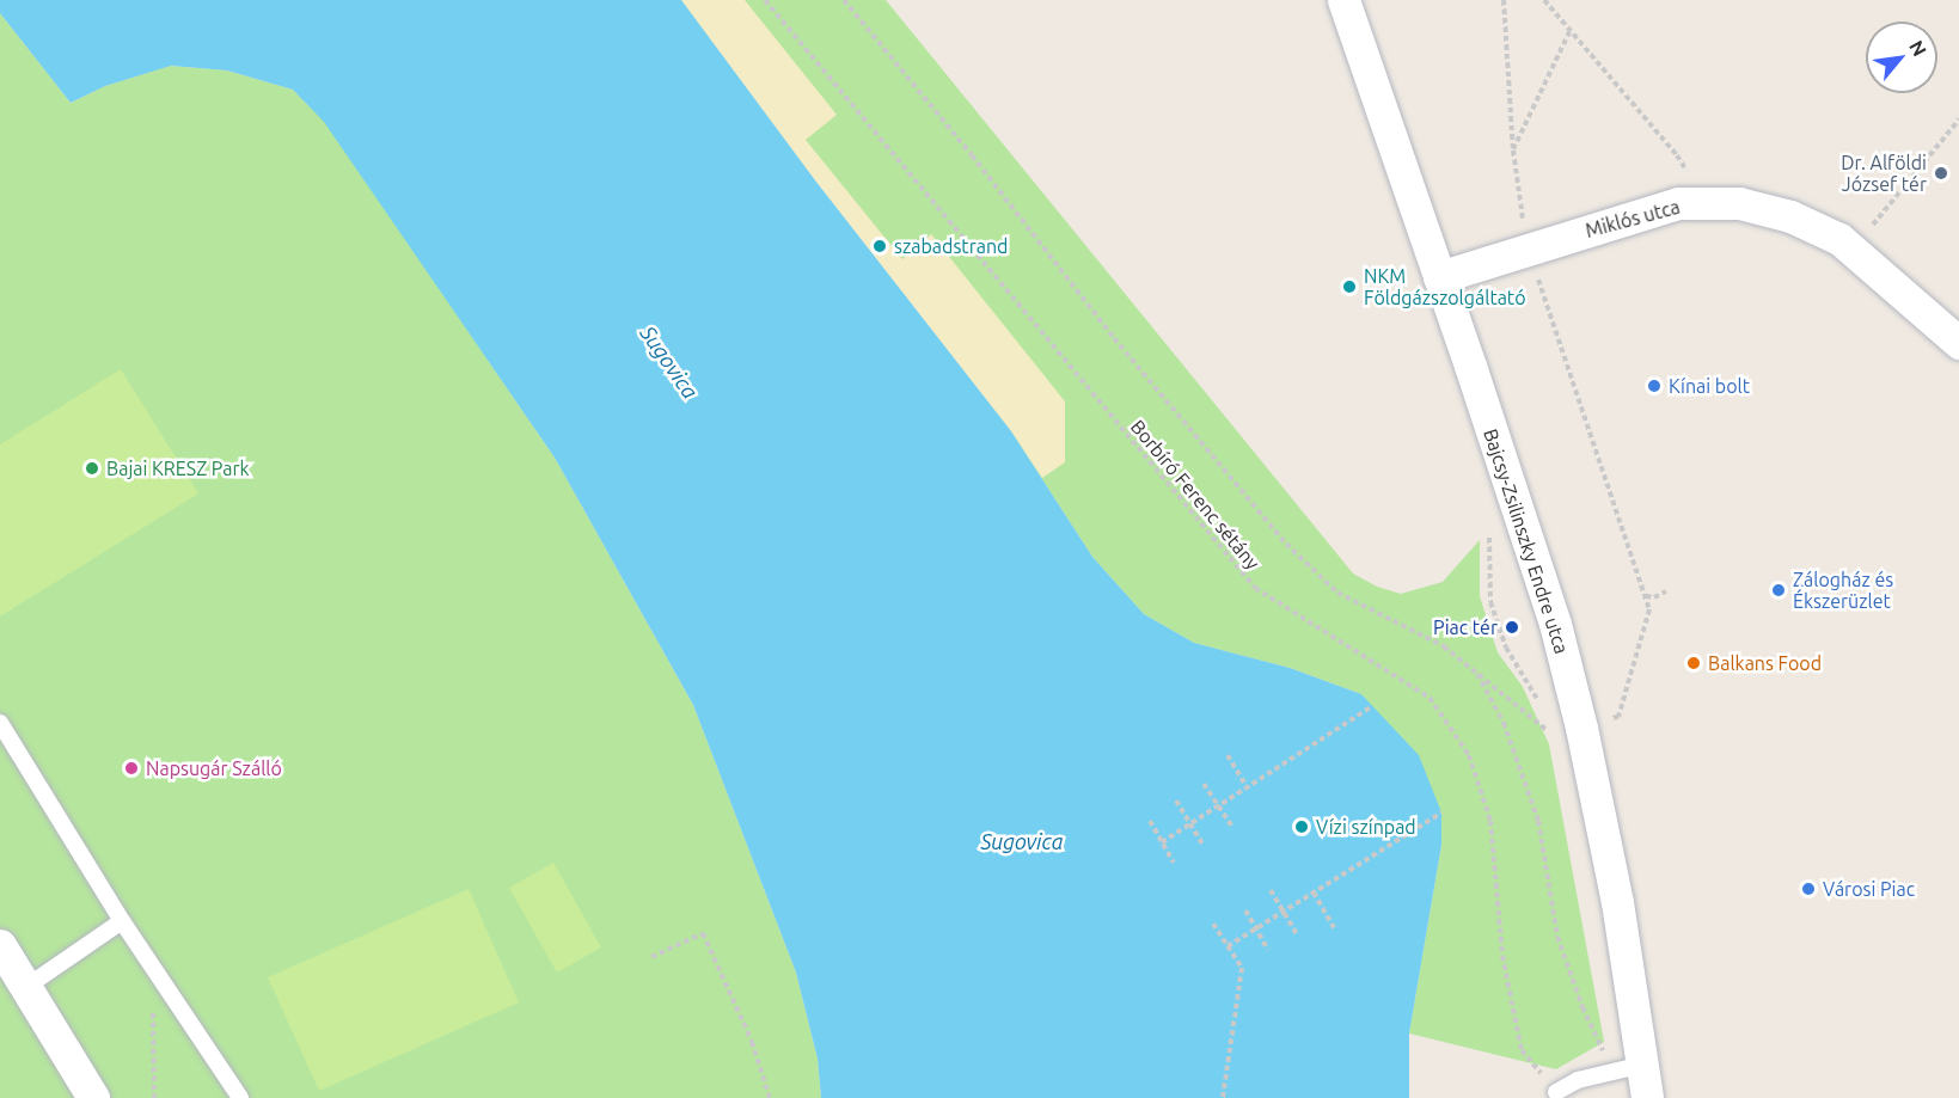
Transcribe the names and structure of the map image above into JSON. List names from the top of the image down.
{
  "streets": {
    "street": ["Miklós utca", "Bajcsy-Zsilinszky Endre utca"],
    "path": ["Borbíró Ferenc sétány"]
  },
  "crossings": [
    ["Miklós utca", "Bajcsy-Zsilinszky Endre utca"]
  ],
  "water": ["Sugovica"],
  "places": [
    "Dr. Alföldi József tér",
    "szabadstrand",
    "NKM Földgázszolgáltató",
    "Kínai bolt",
    "Bajai KRESZ Park",
    "Zálogház és Ékszerüzlet",
    "Piac tér",
    "Balkans Food",
    "Napsugár Szálló",
    "Vízi színpad",
    "Városi Piac"
  ],
  "north": "top right"
}
